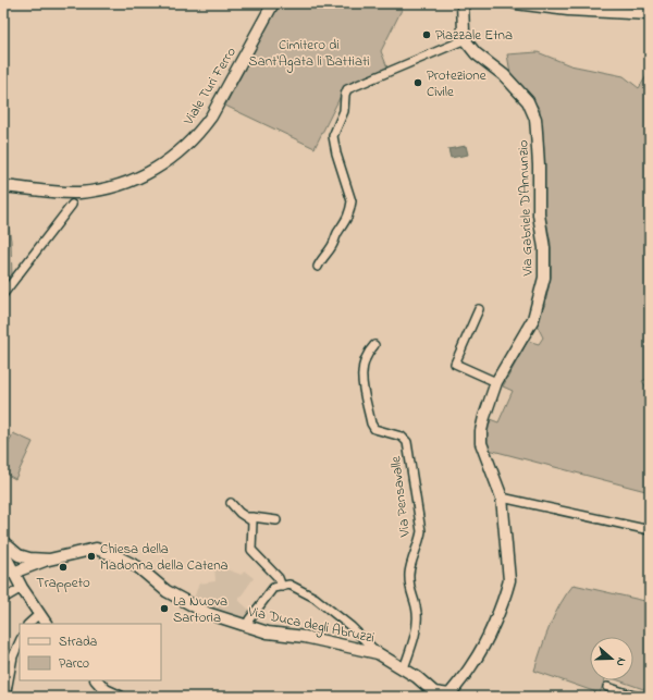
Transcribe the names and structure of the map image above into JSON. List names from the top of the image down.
{
  "streets": {
    "main road": ["Viale Turi Ferro", "Via Gabriele D'Annunzio", "Via Duca degli Abruzzi"],
    "street": ["Via Pensavalle"]
  },
  "crossings": [
    ["Via Pensavalle", "Via Duca degli Abruzzi"]
  ],
  "parks": ["Cimitero di Sant'Agata li Battiati"],
  "places": [
    "Piazzale Etna",
    "Protezione Civile",
    "Chiesa della Madonna della Catena",
    "Trappeto",
    "La Nuova Sartoria"
  ],
  "legend": ["Strada", "Parco"],
  "north": "right"
}
